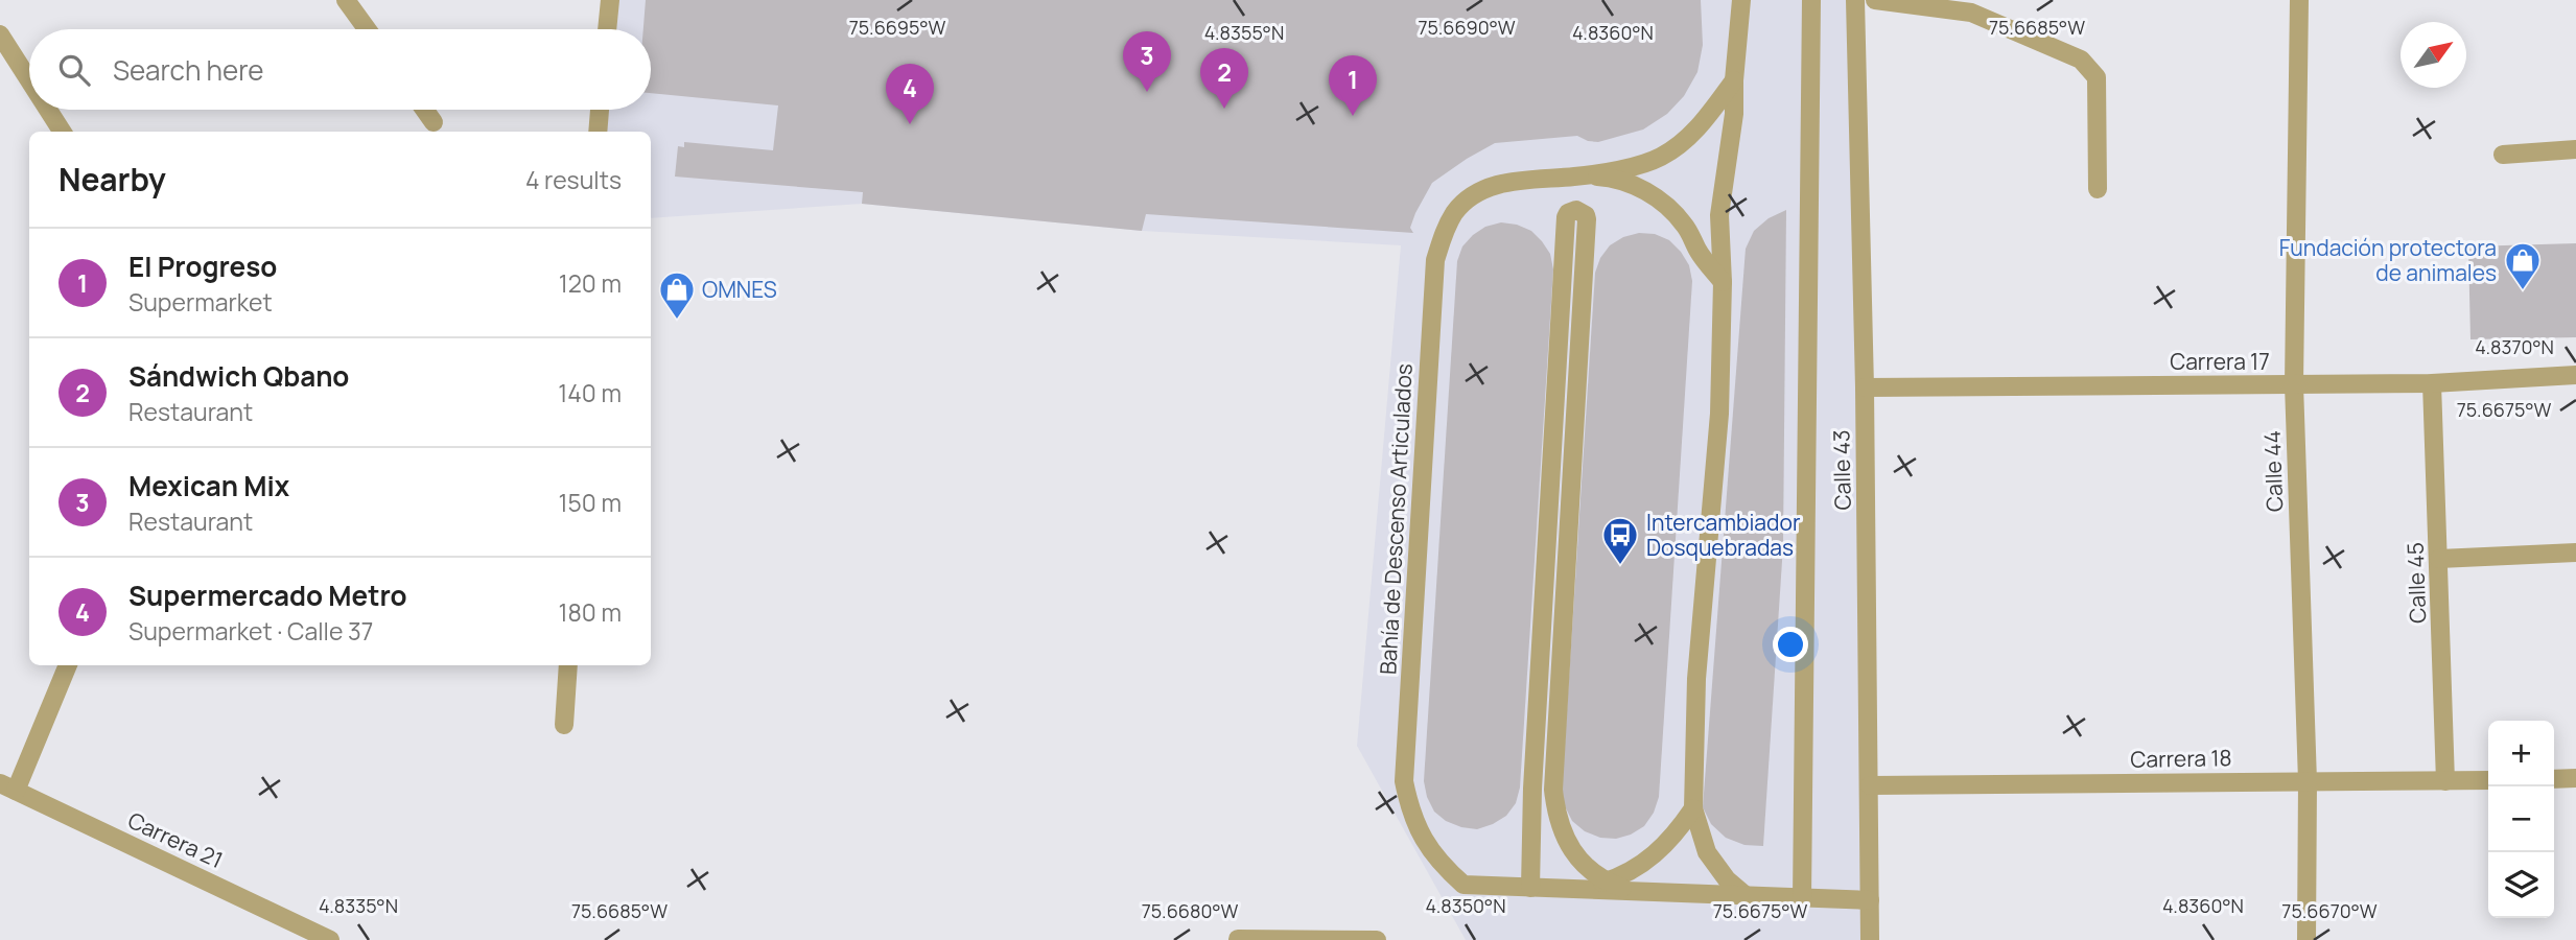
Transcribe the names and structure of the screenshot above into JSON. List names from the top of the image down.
{
  "streets": {
    "street": [
      "Carrera 17",
      "Calle 43",
      "Calle 44",
      "Bahía de Descenso Articulados",
      "Calle 45",
      "Carrera 18",
      "Carrera 21"
    ]
  },
  "crossings": [
    ["Carrera 17", "Calle 43"],
    ["Carrera 17", "Calle 44"],
    ["Carrera 17", "Calle 45"],
    ["Calle 43", "Bahía de Descenso Articulados"],
    ["Calle 43", "Carrera 18"],
    ["Calle 44", "Carrera 18"],
    ["Calle 45", "Carrera 18"]
  ],
  "places": {
    "shop": ["Fundación protectora de animales", "OMNES"],
    "bus stop": ["Intercambiador Dosquebradas"]
  },
  "north": "top right",
  "page": {
    "search": "Search here",
    "pins": [
      "3",
      "2",
      "1",
      "4"
    ],
    "heading": ["Nearby", "4 results"],
    "list": [
      {
        "mark": "1",
        "name": "El Progreso",
        "note": "Supermarket",
        "value": "120 m"
      },
      {
        "mark": "2",
        "name": "Sándwich Qbano",
        "note": "Restaurant",
        "value": "140 m"
      },
      {
        "mark": "3",
        "name": "Mexican Mix",
        "note": "Restaurant",
        "value": "150 m"
      },
      {
        "mark": "4",
        "name": "Supermercado Metro",
        "note": "Supermarket · Calle 37",
        "value": "180 m"
      }
    ],
    "map_buttons": ["+", "−"]
  },
  "coordinates": [
    "75.6695°W",
    "75.6690°W",
    "75.6685°W",
    "4.8360°N",
    "4.8355°N",
    "4.8370°N",
    "75.6675°W",
    "4.8335°N",
    "4.8350°N",
    "75.6680°W",
    "75.6670°W"
  ]
}
